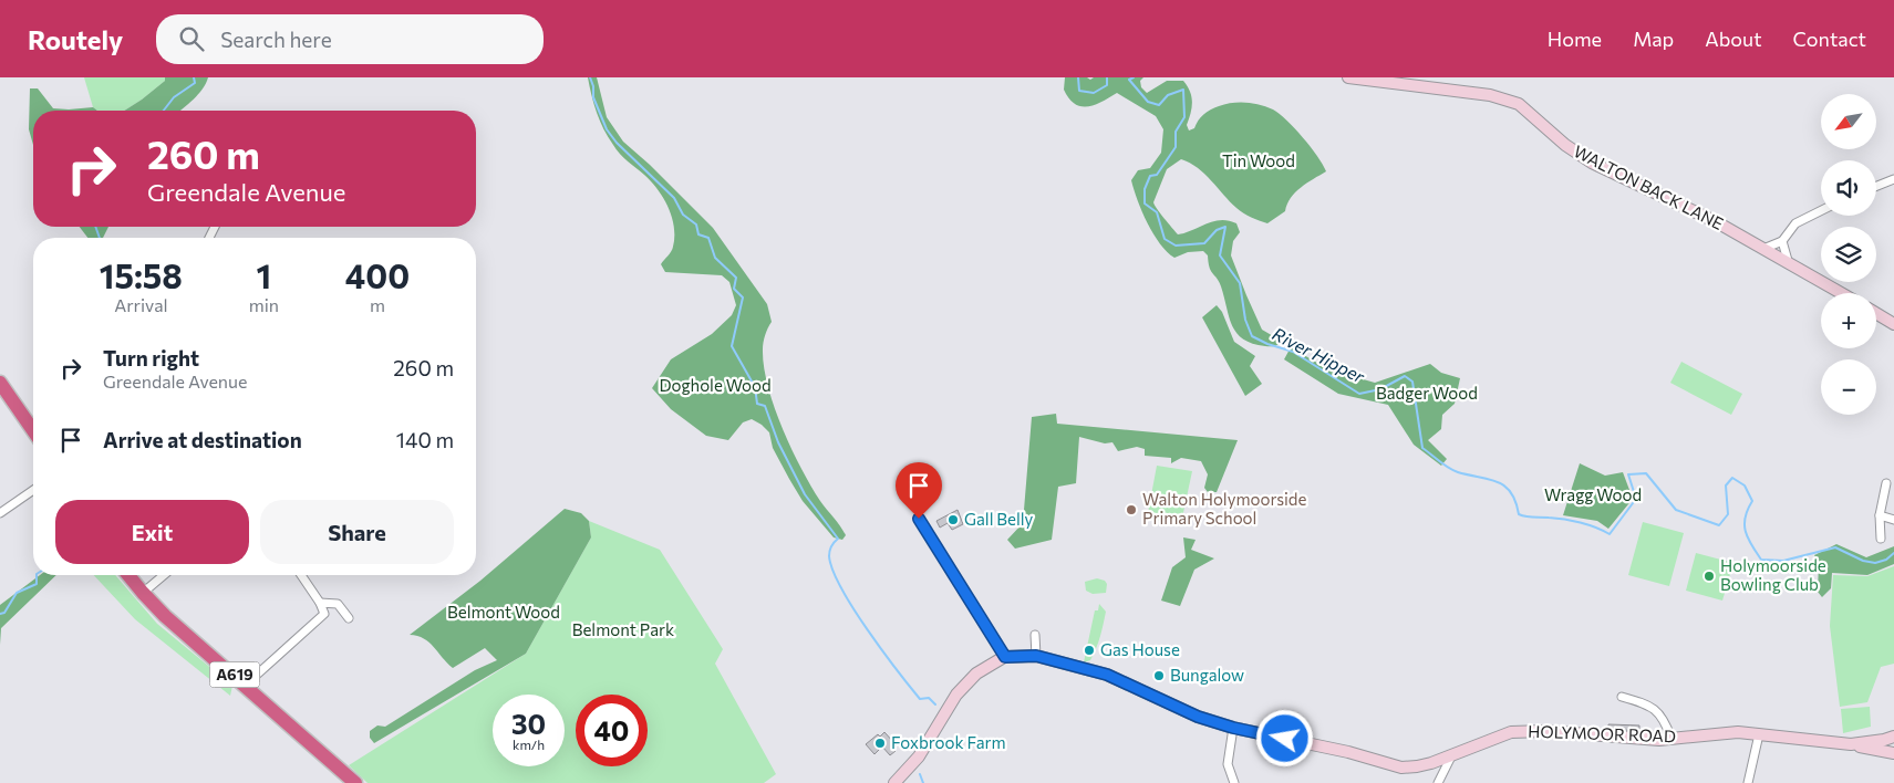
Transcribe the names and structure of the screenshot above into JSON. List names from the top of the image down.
{
  "streets": {
    "highway": ["A619"],
    "street": ["WALTON BACK LANE", "HOLYMOOR ROAD"]
  },
  "water": ["River Hipper"],
  "parks": [
    "Tin Wood",
    "Doghole Wood",
    "Badger Wood",
    "Wragg Wood",
    "Belmont Wood",
    "Belmont Park"
  ],
  "places": [
    "Walton Holymoorside Primary School",
    "Gall Belly",
    "Holymoorside Bowling Club",
    "Gas House",
    "Bungalow",
    "Foxbrook Farm"
  ],
  "north": "bottom left",
  "page": {
    "header": "Routely",
    "search": "Search here",
    "nav": [
      "Home",
      "Map",
      "About",
      "Contact"
    ],
    "map_buttons": ["+", "−"],
    "turn": ["260 m", "Greendale Avenue"],
    "eta": [
      "15:58",
      "Arrival",
      "1",
      "min",
      "400",
      "m"
    ],
    "list": [
      {
        "name": "Turn right",
        "note": "Greendale Avenue",
        "value": "260 m"
      },
      {
        "name": "Arrive at destination",
        "value": "140 m"
      }
    ],
    "buttons": ["Exit", "Share"],
    "speed": "30 km/h",
    "limit": "40"
  }
}
